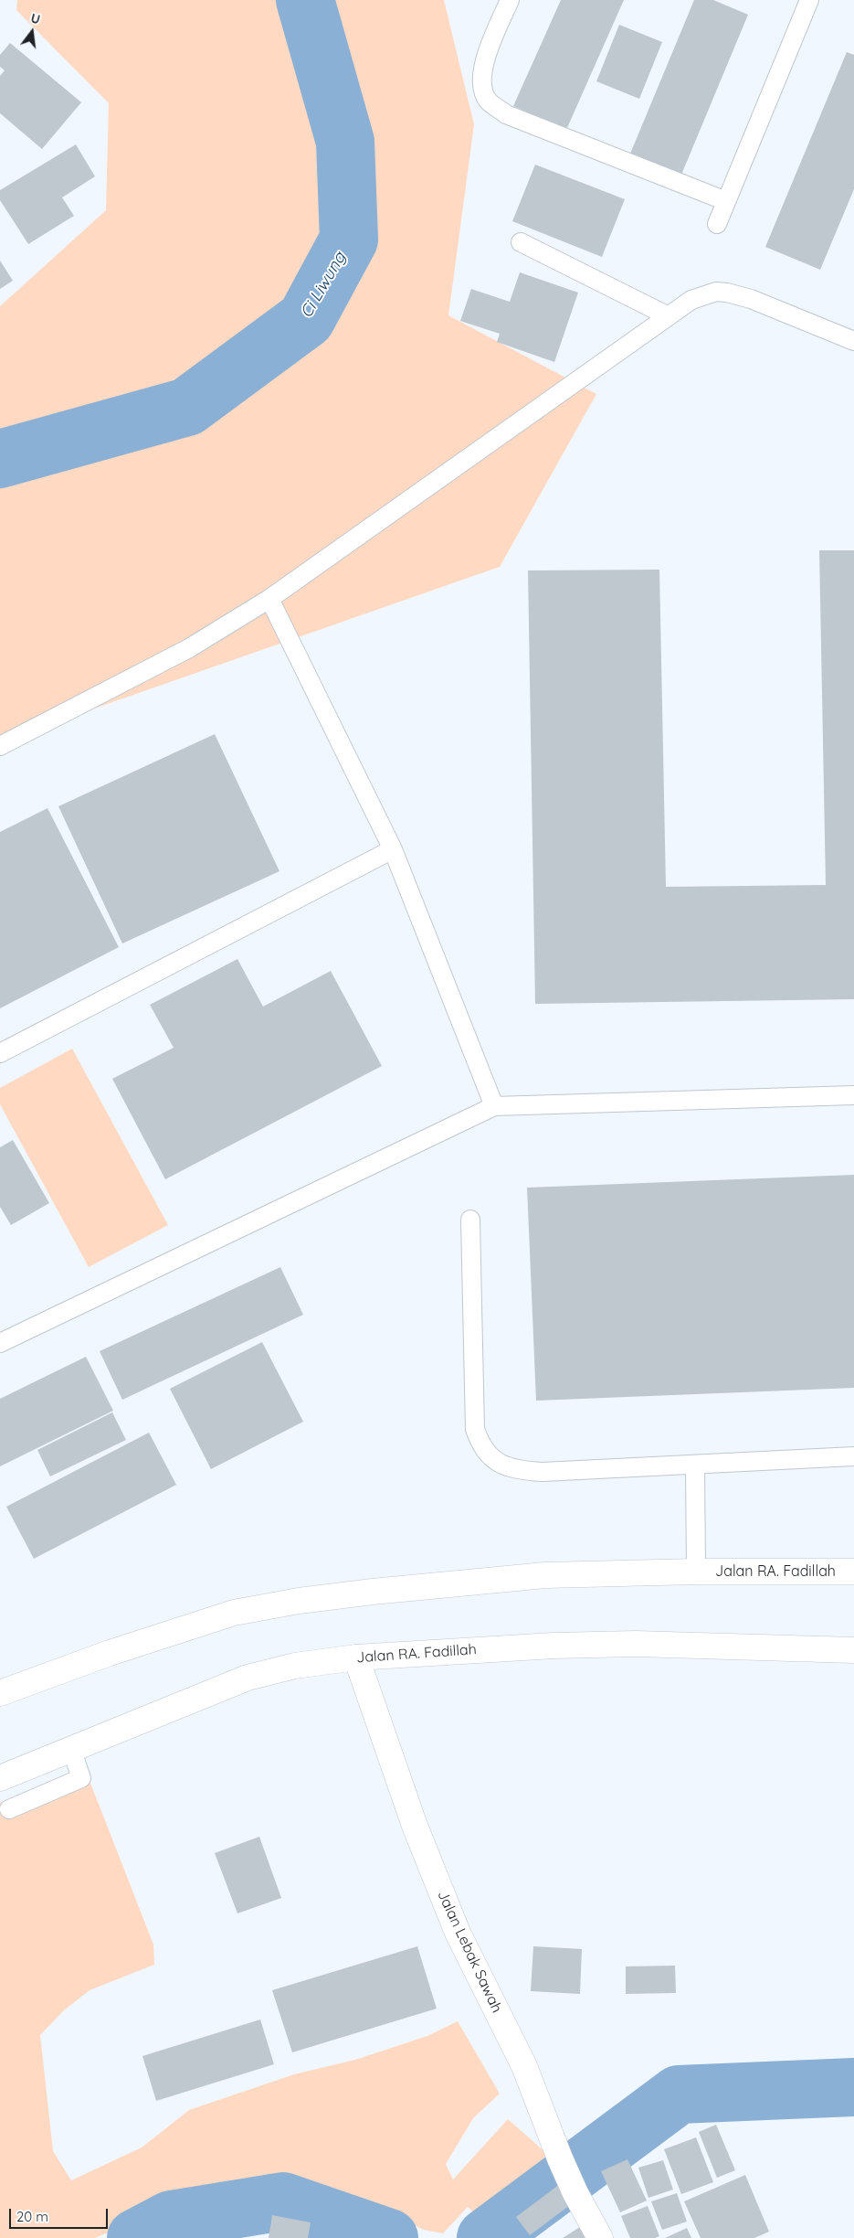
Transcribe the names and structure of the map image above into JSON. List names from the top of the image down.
{
  "streets": {
    "main road": ["Jalan RA. Fadillah", "Jalan Lebak Sawah"]
  },
  "crossings": [
    ["Jalan RA. Fadillah", "Jalan Lebak Sawah"]
  ],
  "water": ["Ci Liwung"],
  "scale_bar": "20 m",
  "north": "top"
}
